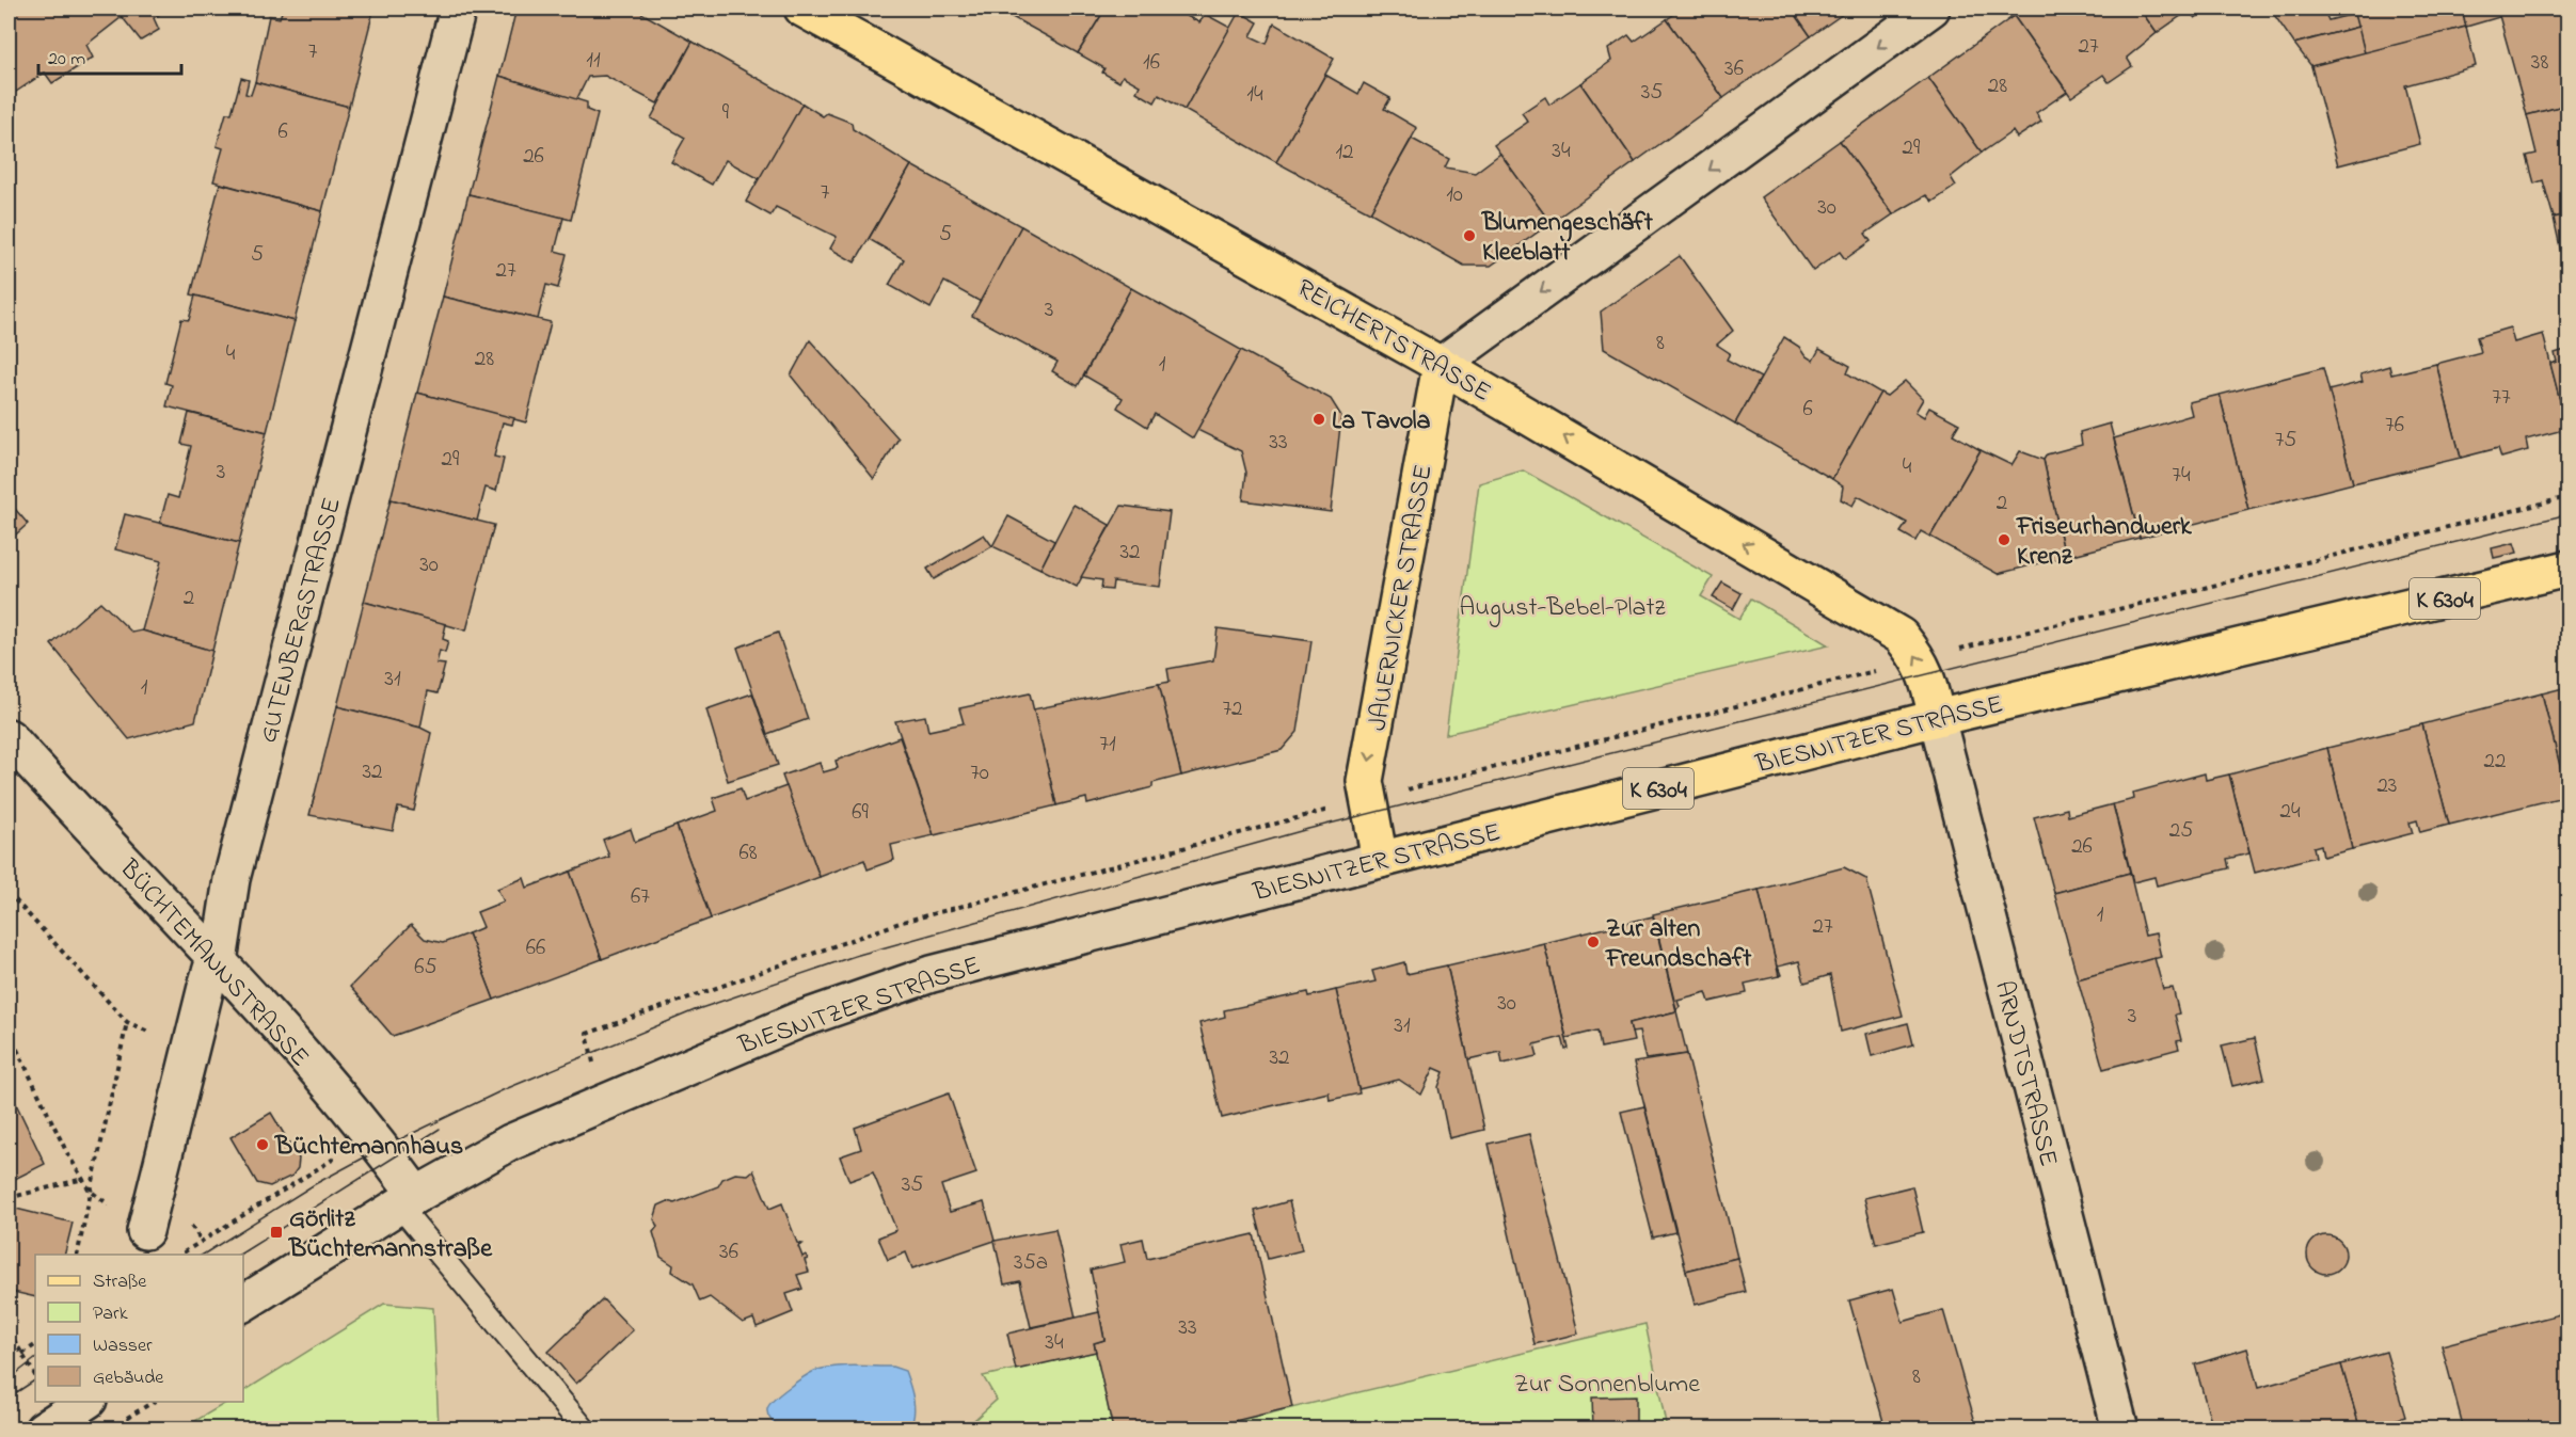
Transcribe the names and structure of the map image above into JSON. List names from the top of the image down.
{
  "streets": {
    "main road": [
      "REICHERTSTRASSE",
      "JAUERNICKER STRASSE",
      "K 6304",
      "BIESNITZER STRASSE"
    ],
    "street": ["GUTENBERGSTRASSE", "BÜCHTEMANNSTRASSE", "ARNDTSTRASSE"]
  },
  "crossings": [
    ["REICHERTSTRASSE", "JAUERNICKER STRASSE"],
    ["REICHERTSTRASSE", "BIESNITZER STRASSE"],
    ["REICHERTSTRASSE", "ARNDTSTRASSE"],
    ["JAUERNICKER STRASSE", "BIESNITZER STRASSE"],
    ["GUTENBERGSTRASSE", "BÜCHTEMANNSTRASSE"],
    ["BIESNITZER STRASSE", "BÜCHTEMANNSTRASSE"],
    ["BIESNITZER STRASSE", "ARNDTSTRASSE"]
  ],
  "one_way": ["REICHERTSTRASSE", "JAUERNICKER STRASSE"],
  "parks": ["August-Bebel-Platz", "Zur Sonnenblume"],
  "places": {
    "other": [
      "Blumengeschäft Kleeblatt",
      "La Tavola",
      "Friseurhandwerk Krenz",
      "Zur alten Freundschaft",
      "Büchtemannhaus"
    ],
    "transit": ["Görlitz Büchtemannstraße"]
  },
  "house_numbers": [
    "27",
    "7",
    "11",
    "16",
    "38",
    "36",
    "28",
    "35",
    "14",
    "9",
    "6",
    "29",
    "34",
    "12",
    "26",
    "7",
    "10",
    "30",
    "5",
    "5",
    "27",
    "3",
    "8",
    "4",
    "28",
    "1",
    "77",
    "6",
    "76",
    "75",
    "33",
    "29",
    "4",
    "3",
    "74",
    "2",
    "32",
    "30",
    "2",
    "31",
    "1",
    "72",
    "71",
    "22",
    "32",
    "70",
    "23",
    "24",
    "69",
    "25",
    "26",
    "68",
    "67",
    "1",
    "27",
    "66",
    "65",
    "30",
    "3",
    "31",
    "32",
    "35",
    "36",
    "35a",
    "33",
    "34",
    "8"
  ],
  "legend": [
    "Straße",
    "Park",
    "Wasser",
    "Gebäude"
  ],
  "scale_bar": "20 m"
}
